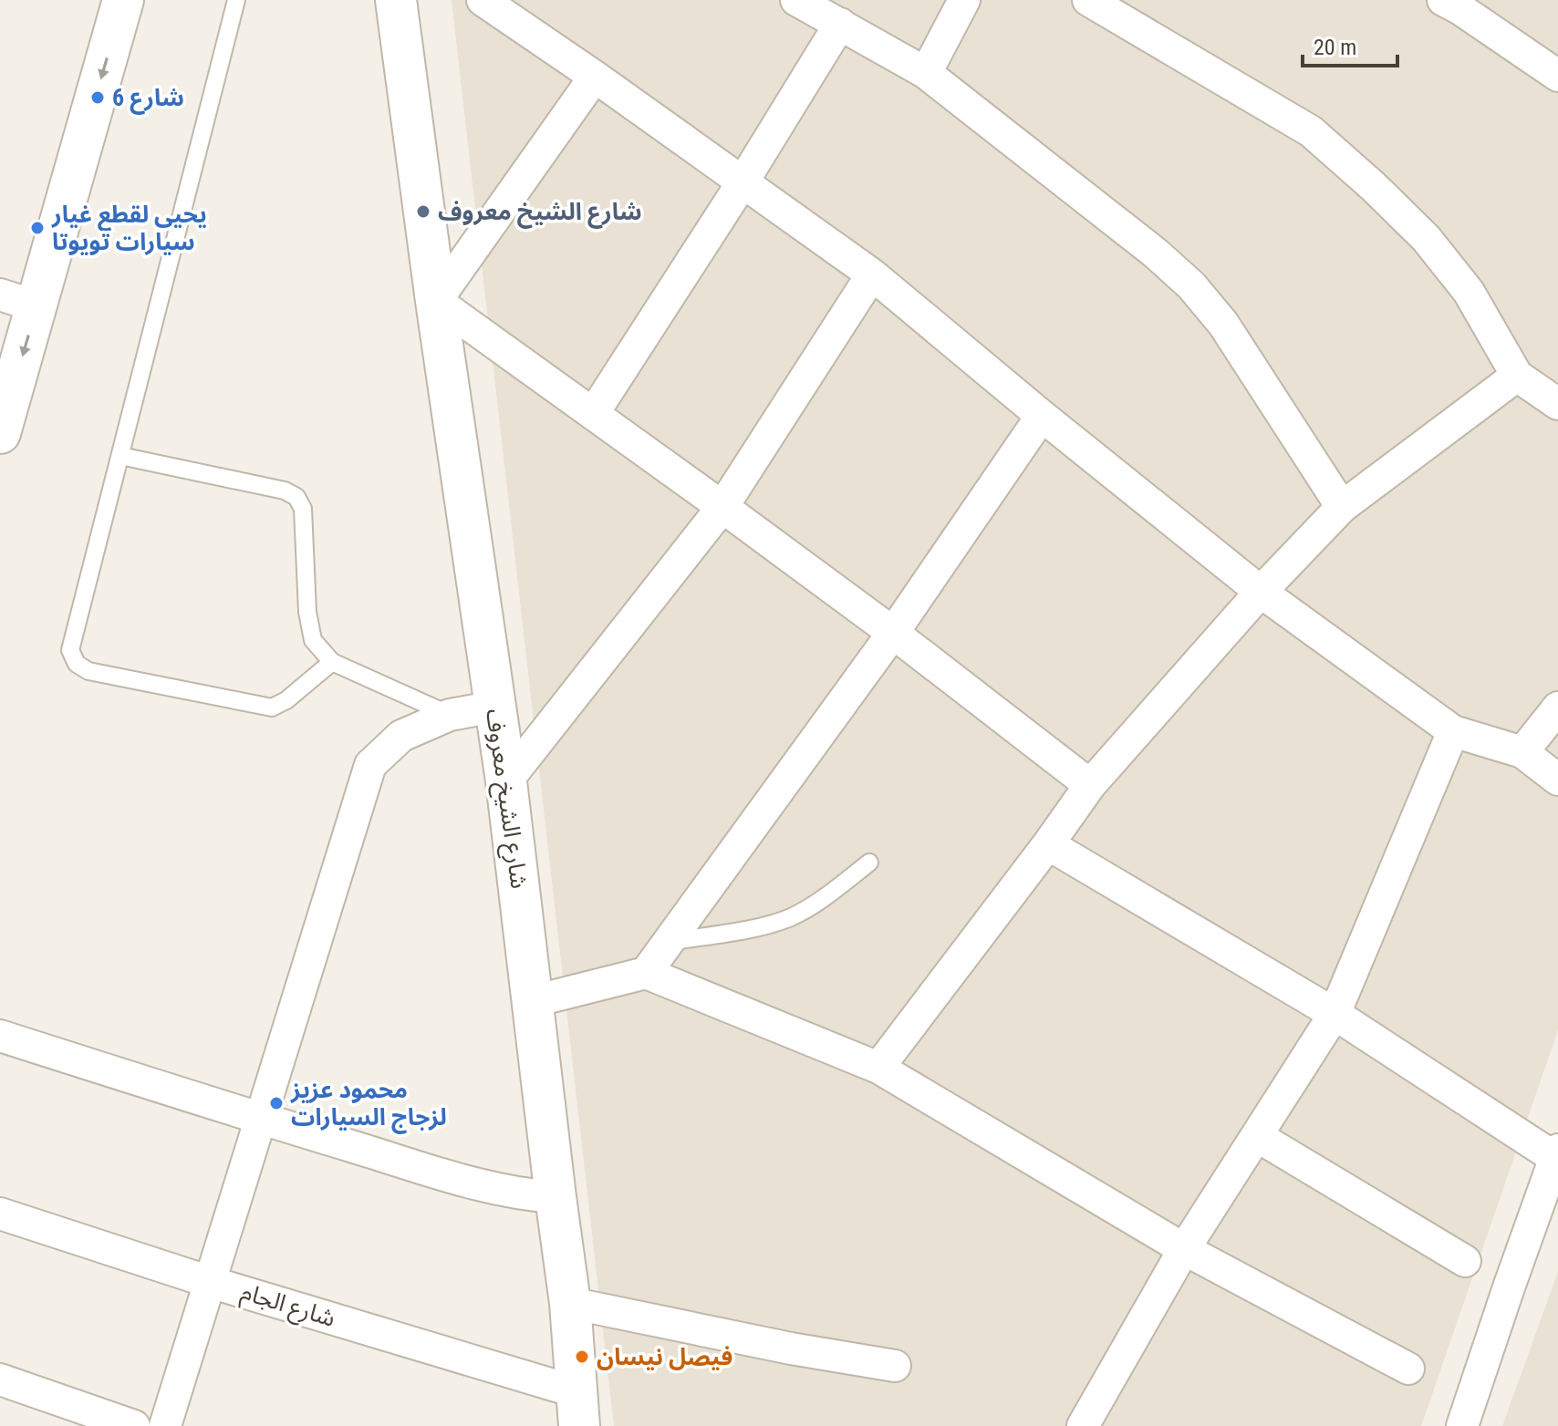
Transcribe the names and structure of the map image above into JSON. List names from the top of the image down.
{
  "streets": {
    "street": ["شارع الشيخ معروف", "شارع الجام"]
  },
  "crossings": [
    ["شارع الشيخ معروف", "شارع الجام"]
  ],
  "places": [
    "شارع 6",
    "شارع الشيخ معروف",
    "يحيى لقطع غيار سيارات تويوتا",
    "محمود عزيز لزجاج السيارات",
    "فيصل نيسان"
  ],
  "scale_bar": "20 m"
}
